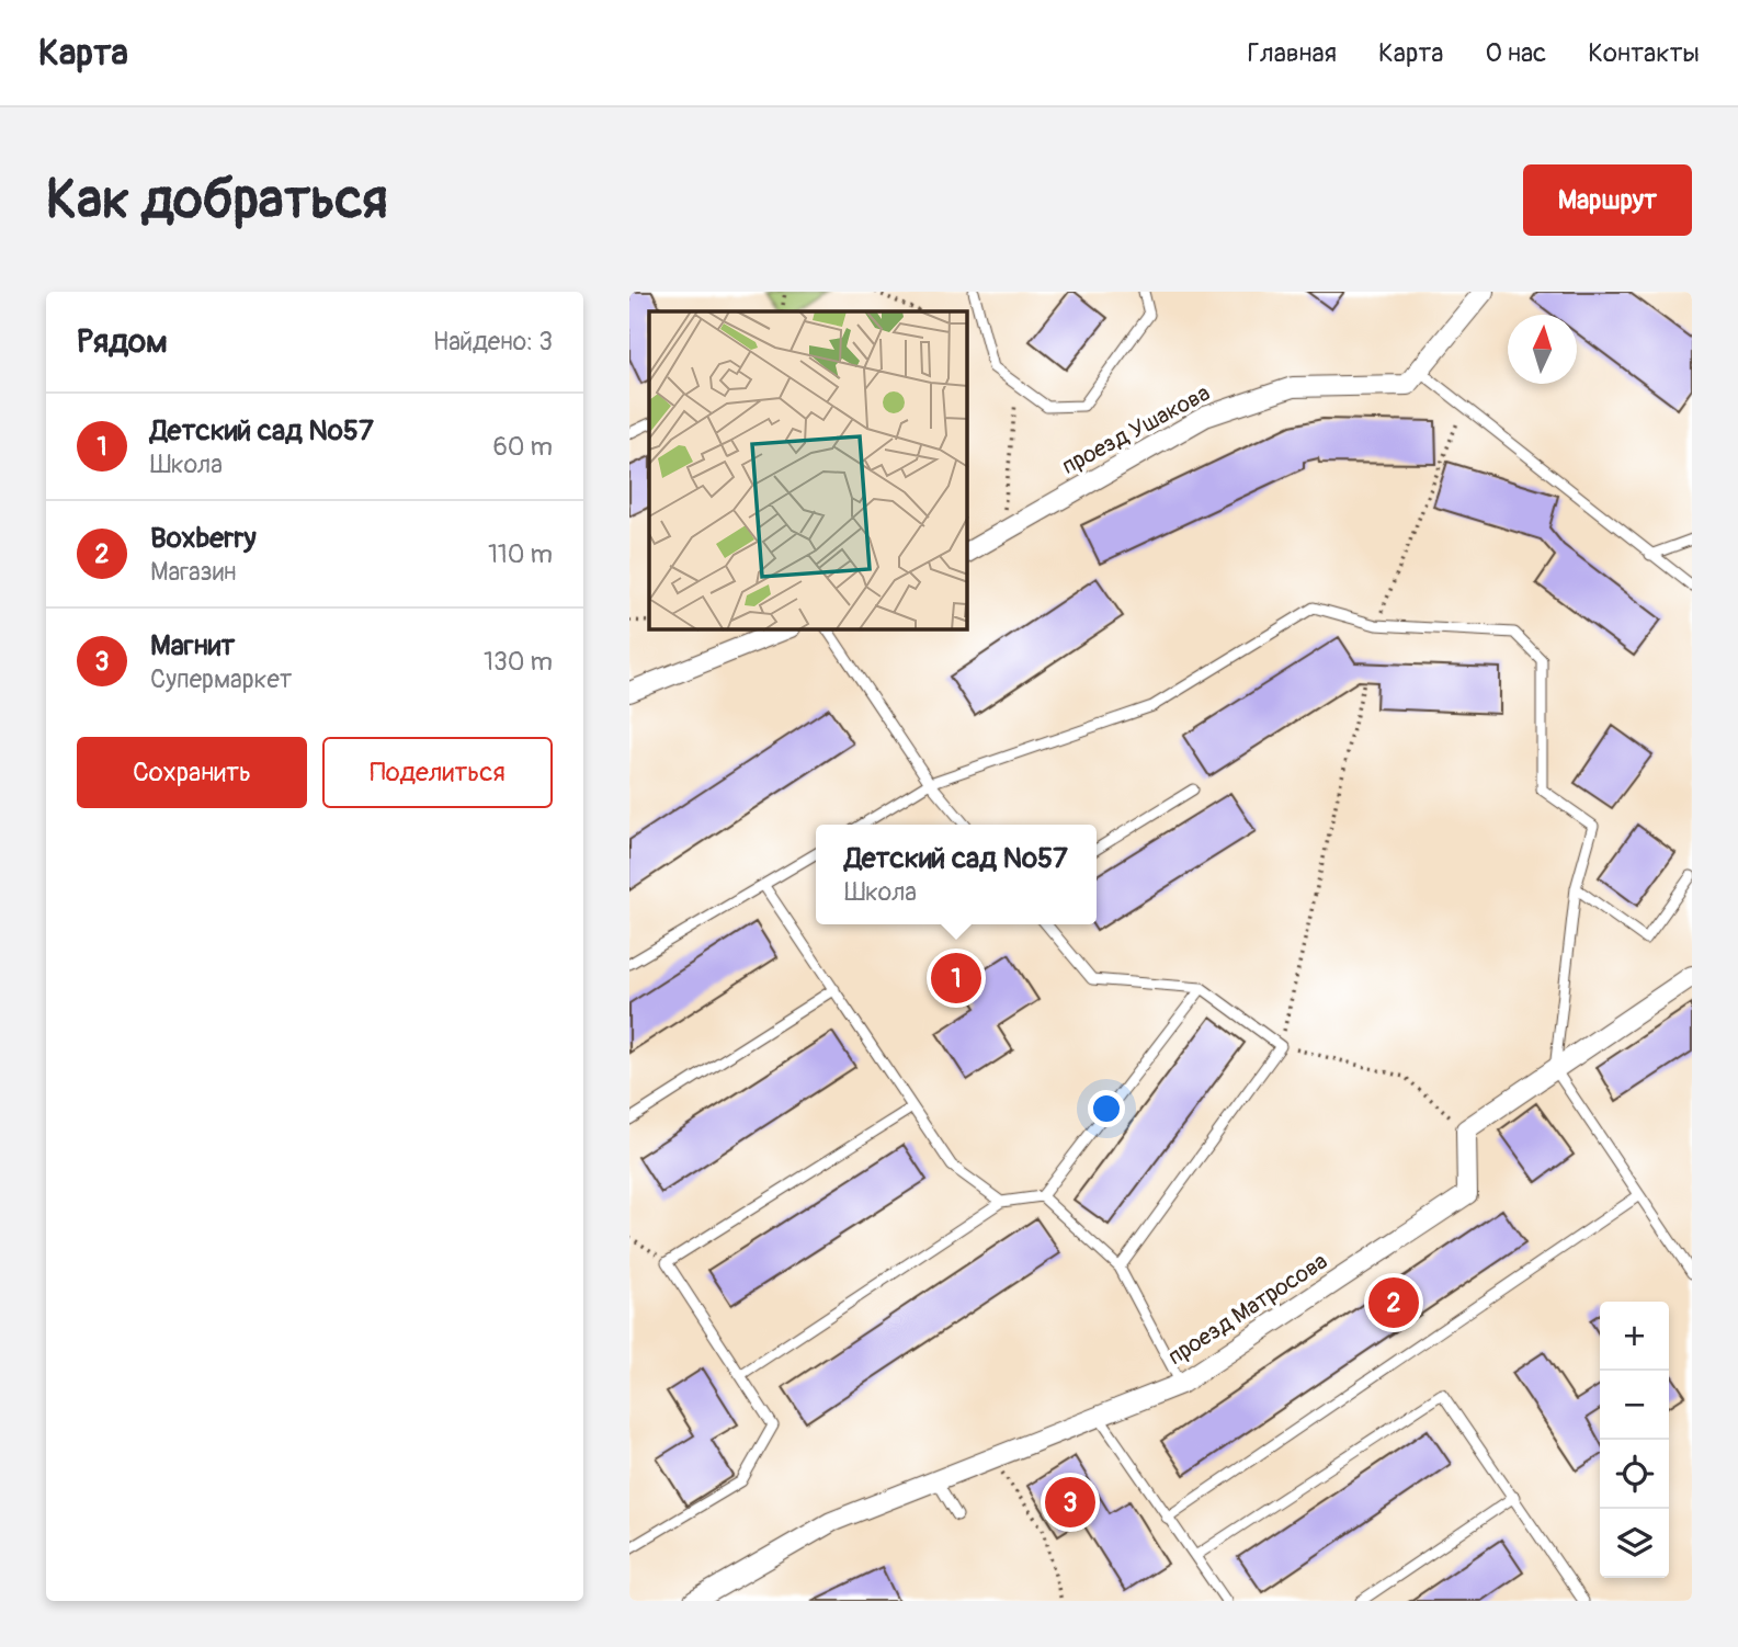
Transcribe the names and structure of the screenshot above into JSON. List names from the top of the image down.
{
  "streets": {
    "street": ["проезд Ушакова", "проезд Матросова"]
  },
  "north": "top",
  "page": {
    "header": "Карта",
    "nav": [
      "Главная",
      "Карта",
      "О нас",
      "Контакты"
    ],
    "buttons": [
      "Маршрут",
      ["Сохранить", "Поделиться"]
    ],
    "title": "Как добраться",
    "heading": ["Рядом", "Найдено: 3"],
    "list": [
      {
        "mark": "1",
        "name": "Детский сад №57",
        "note": "Школа",
        "value": "60 m"
      },
      {
        "mark": "2",
        "name": "Boxberry",
        "note": "Магазин",
        "value": "110 m"
      },
      {
        "mark": "3",
        "name": "Магнит",
        "note": "Супермаркет",
        "value": "130 m"
      }
    ],
    "popup": ["Детский сад №57", "Школа"],
    "pins": ["1", "2", "3"],
    "map_buttons": ["+", "−"]
  }
}
